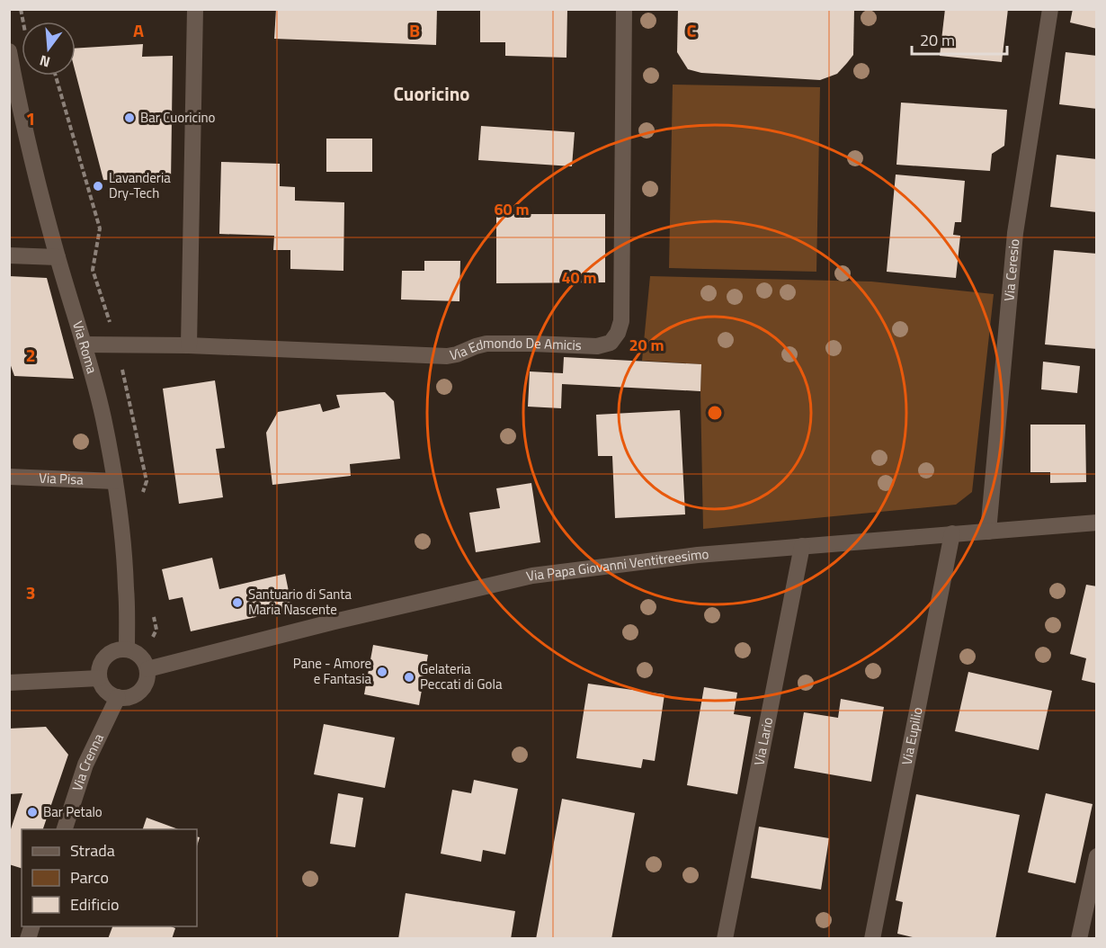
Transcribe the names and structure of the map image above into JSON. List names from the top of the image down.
{
  "streets": {
    "street": [
      "Via Ceresio",
      "Via Roma",
      "Via Edmondo De Amicis",
      "Via Pisa",
      "Via Papa Giovanni Ventitreesimo",
      "Via Eupilio",
      "Via Lario",
      "Via Crenna"
    ]
  },
  "crossings": [
    ["Via Ceresio", "Via Papa Giovanni Ventitreesimo"],
    ["Via Roma", "Via Edmondo De Amicis"],
    ["Via Roma", "Via Pisa"],
    ["Via Roma", "Via Papa Giovanni Ventitreesimo"],
    ["Via Roma", "Via Crenna"],
    ["Via Papa Giovanni Ventitreesimo", "Via Eupilio"],
    ["Via Papa Giovanni Ventitreesimo", "Via Lario"],
    ["Via Papa Giovanni Ventitreesimo", "Via Crenna"]
  ],
  "districts": ["Cuoricino"],
  "places": [
    "Bar Cuoricino",
    "Lavanderia Dry-Tech",
    "Santuario di Santa Maria Nascente",
    "Pane - Amore e Fantasia",
    "Gelateria Peccati di Gola",
    "Bar Petalo"
  ],
  "legend": ["Strada", "Parco", "Edificio"],
  "scale_bar": "20 m",
  "north": "bottom",
  "grid": {
    "columns": ["A", "B", "C"],
    "rows": ["1", "2", "3"]
  },
  "rings": ["60 m", "40 m", "20 m"]
}
